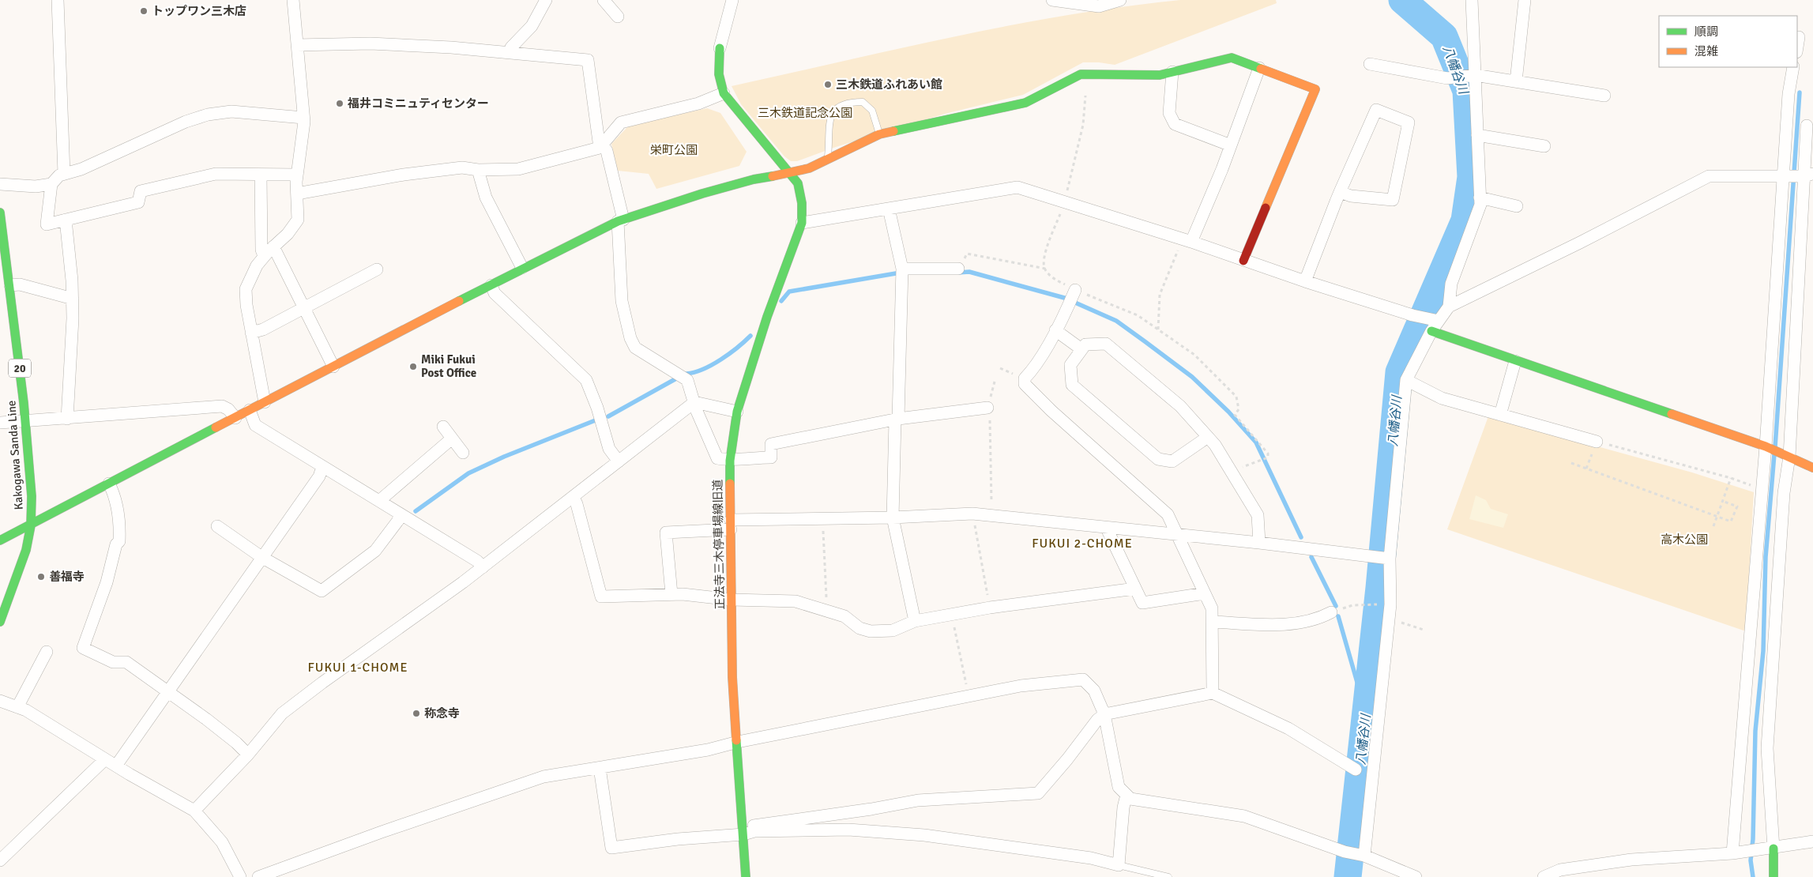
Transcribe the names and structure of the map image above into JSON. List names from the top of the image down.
{
  "streets": {
    "street": ["20", "Kakogawa Sanda Line", "正法寺三木停車場線旧道"]
  },
  "districts": ["FUKUI 2-CHOME", "FUKUI 1-CHOME"],
  "water": ["八幡谷川"],
  "parks": ["三木鉄道記念公園", "栄町公園", "高木公園"],
  "places": [
    "トップワン三木店",
    "三木鉄道ふれあい館",
    "福井コミニュティセンター",
    "Miki Fukui Post Office",
    "善福寺",
    "称念寺"
  ],
  "legend": ["順調", "混雑"]
}
